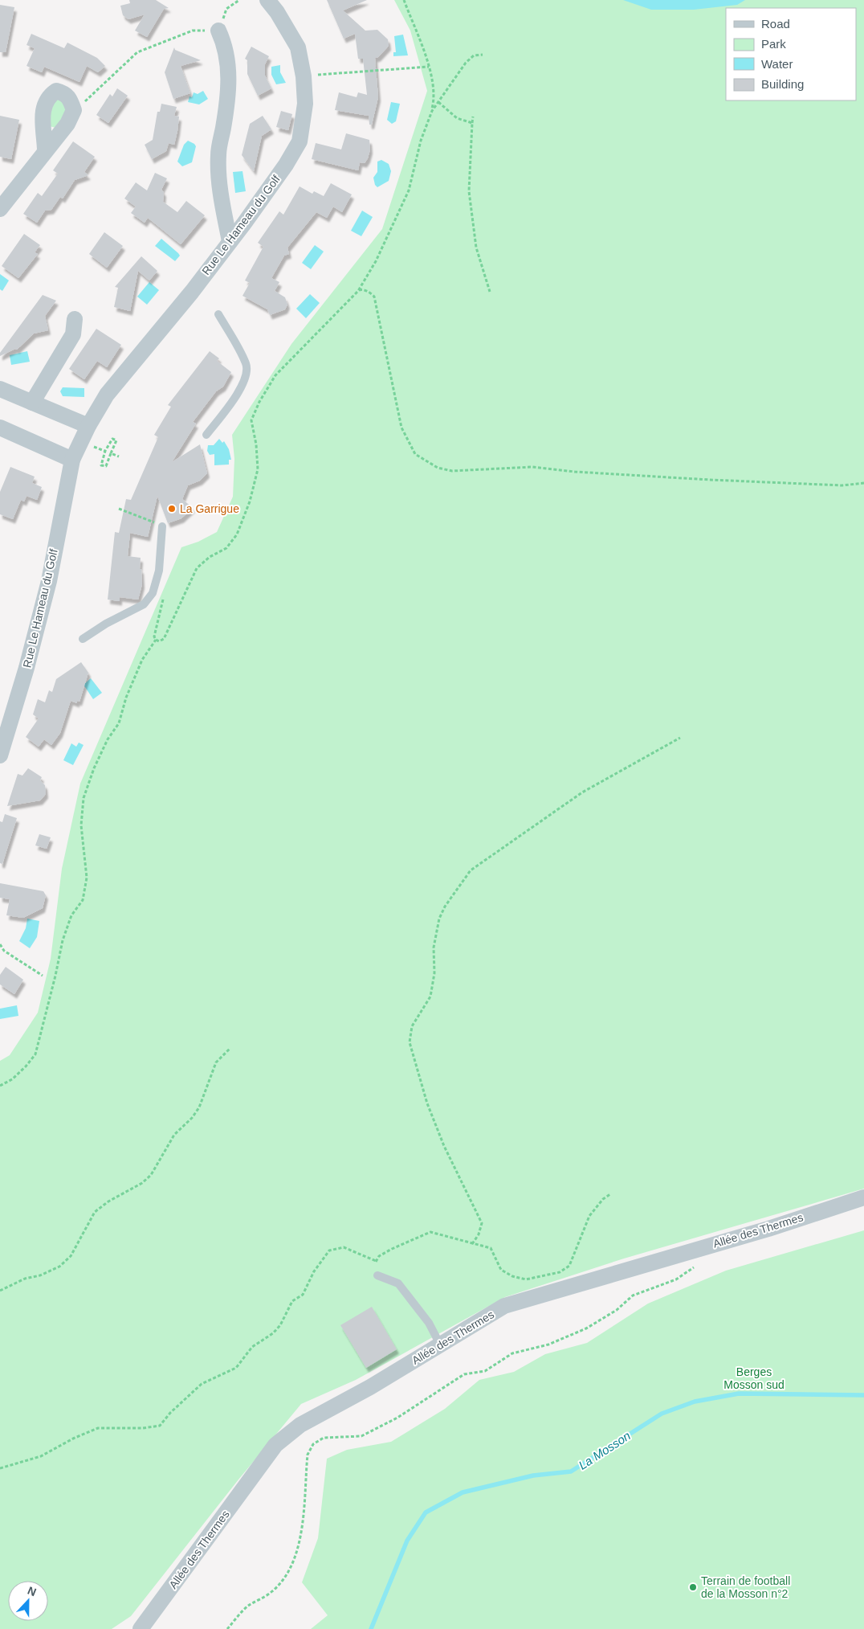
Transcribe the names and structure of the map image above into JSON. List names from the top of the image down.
{
  "streets": {
    "street": ["Rue Le Hameau du Golf", "Allée des Thermes"]
  },
  "water": ["La Mosson"],
  "parks": ["Berges Mosson sud"],
  "places": ["La Garrigue", "Terrain de football de la Mosson n°2"],
  "legend": [
    "Road",
    "Park",
    "Water",
    "Building"
  ],
  "north": "top"
}
